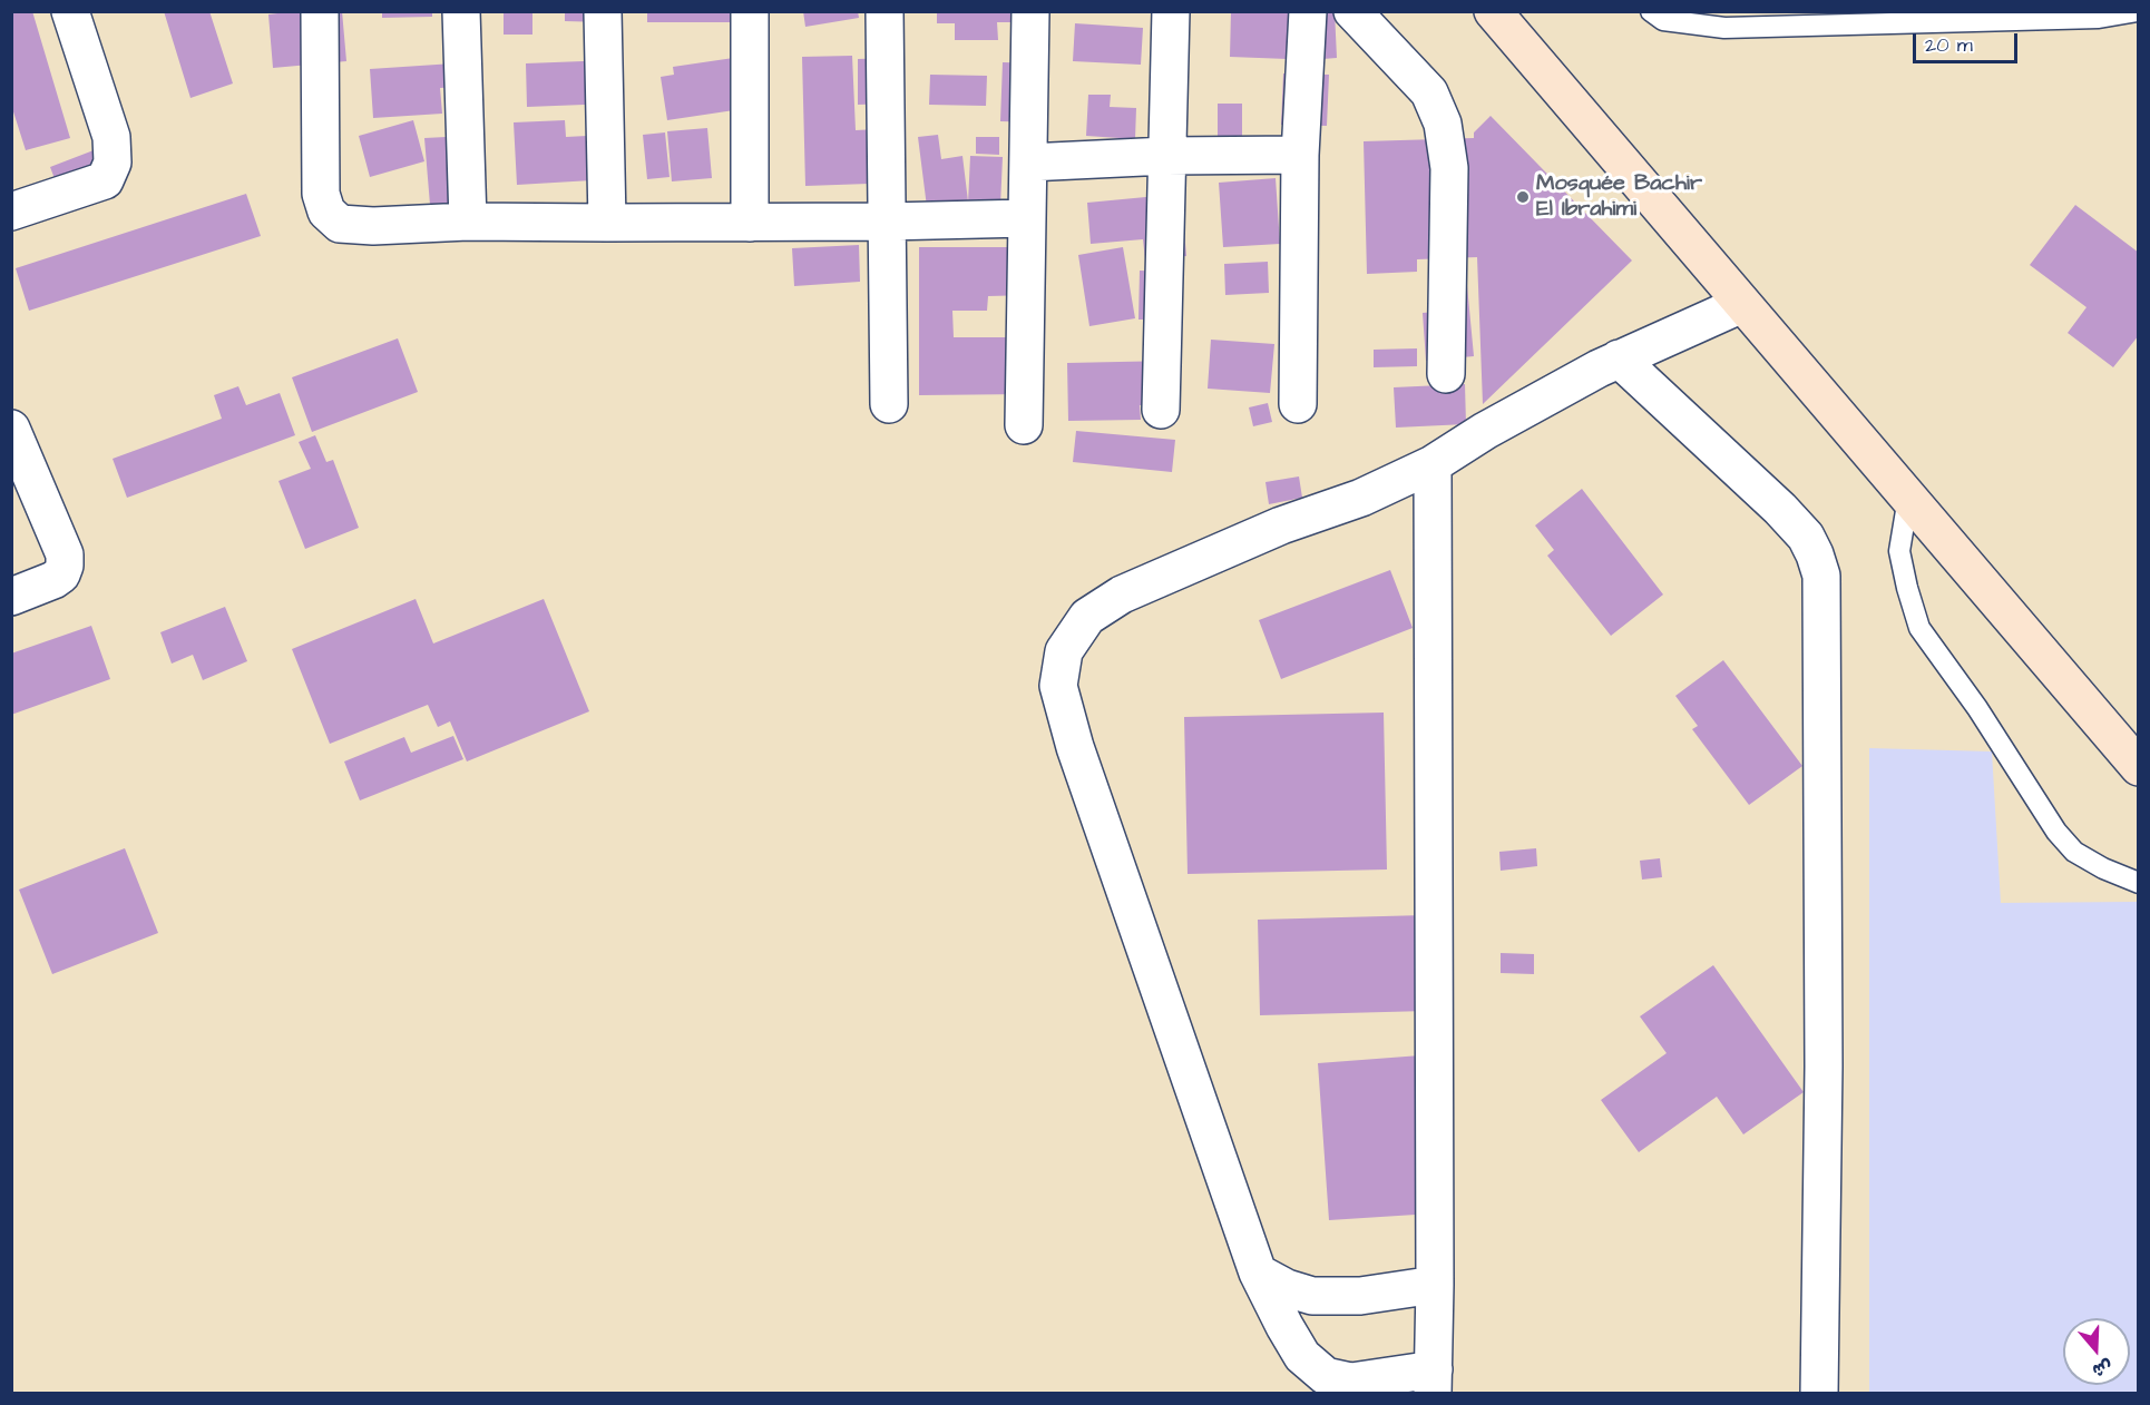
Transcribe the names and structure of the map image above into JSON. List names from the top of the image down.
{
  "places": ["Mosquée Bachir El Ibrahimi"],
  "scale_bar": "20 m",
  "north": "bottom"
}
